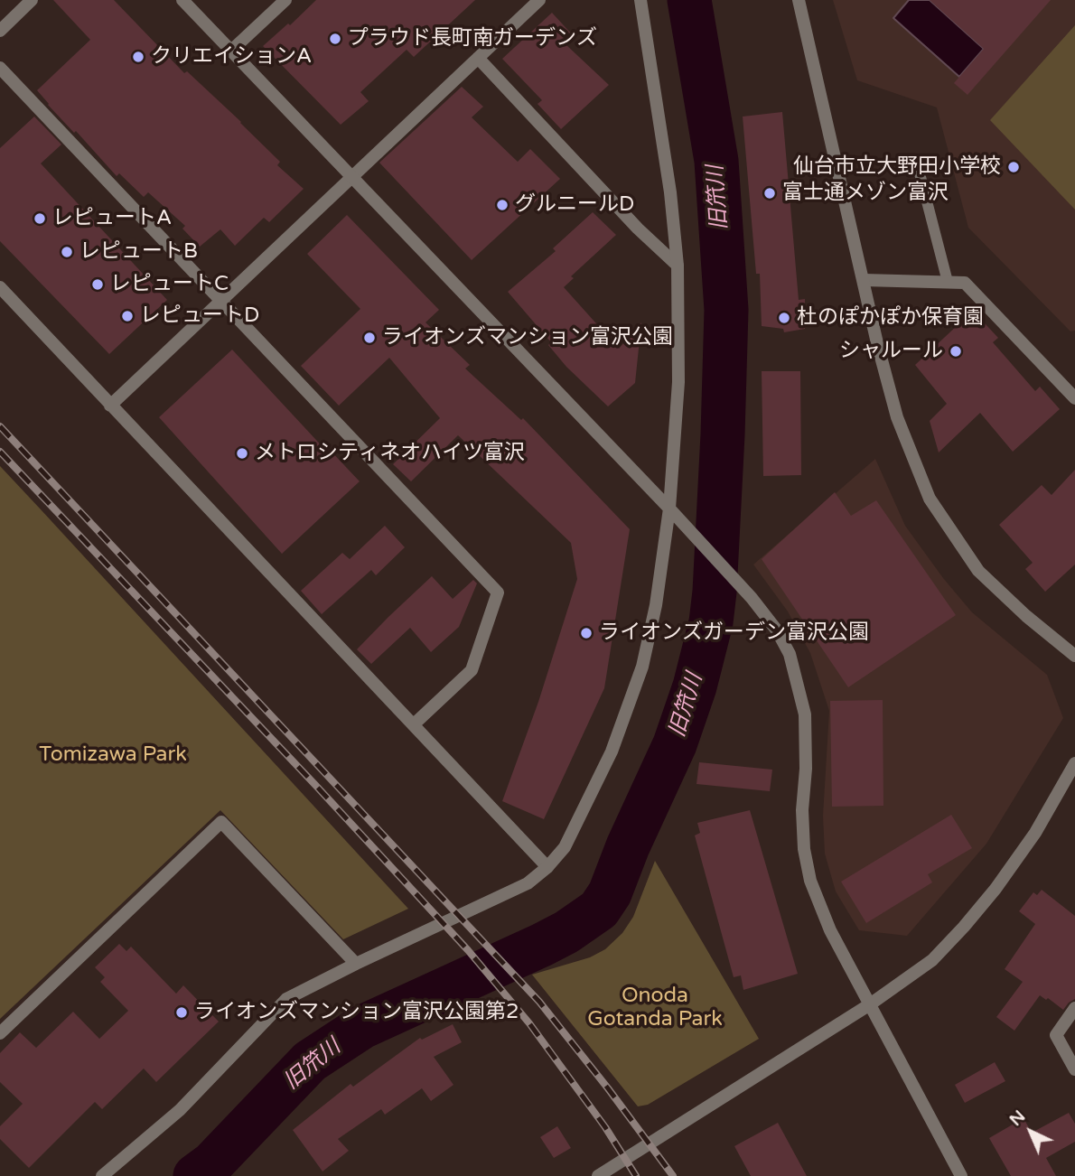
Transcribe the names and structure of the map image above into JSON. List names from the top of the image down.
{
  "water": ["旧笊川"],
  "parks": ["Tomizawa Park", "Onoda Gotanda Park"],
  "places": [
    "プラウド長町南ガーデンズ",
    "クリエイションA",
    "仙台市立大野田小学校",
    "富士通メゾン富沢",
    "グルニールD",
    "レピュートA",
    "レピュートB",
    "レピュートC",
    "レピュートD",
    "杜のぽかぽか保育園",
    "ライオンズマンション富沢公園",
    "シャルール",
    "メトロシティネオハイツ富沢",
    "ライオンズガーデン富沢公園",
    "ライオンズマンション富沢公園第2"
  ],
  "north": "top left"
}
